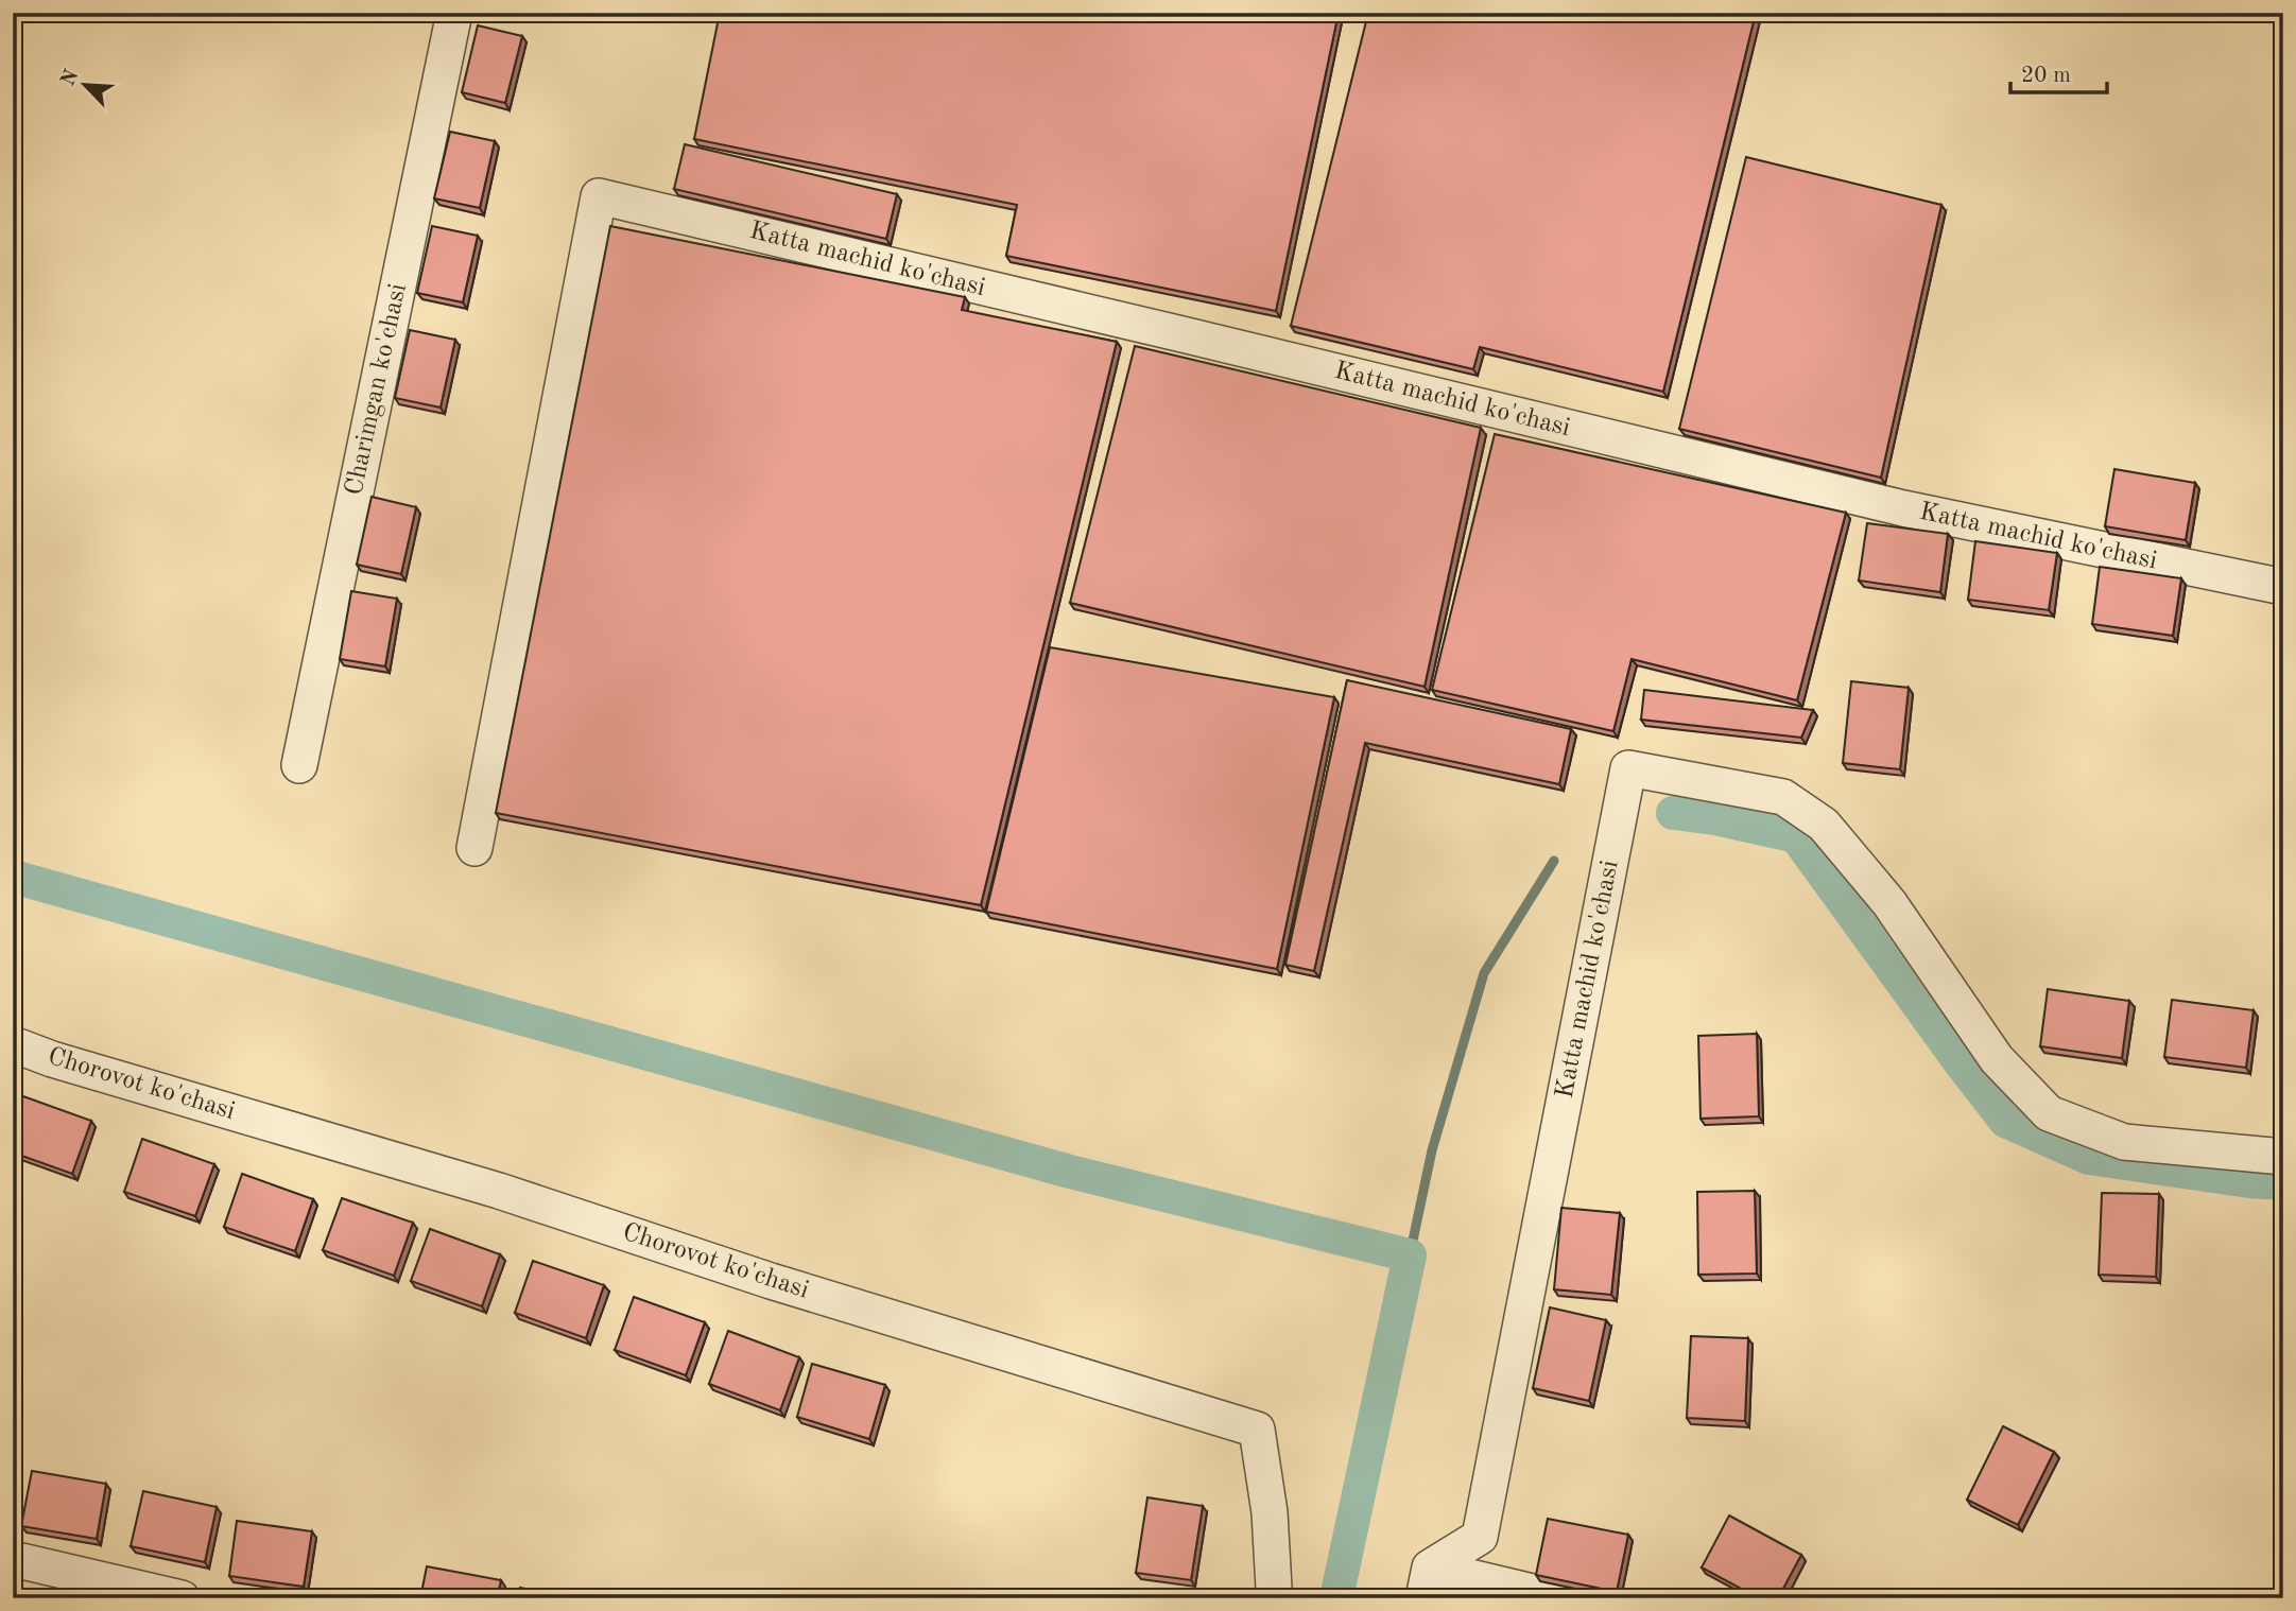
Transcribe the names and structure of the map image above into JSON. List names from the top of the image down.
{
  "streets": {
    "street": ["Katta machid ko'chasi", "Charimgan ko'chasi", "Chorovot ko'chasi"]
  },
  "scale_bar": "20 m",
  "north": "top left"
}
